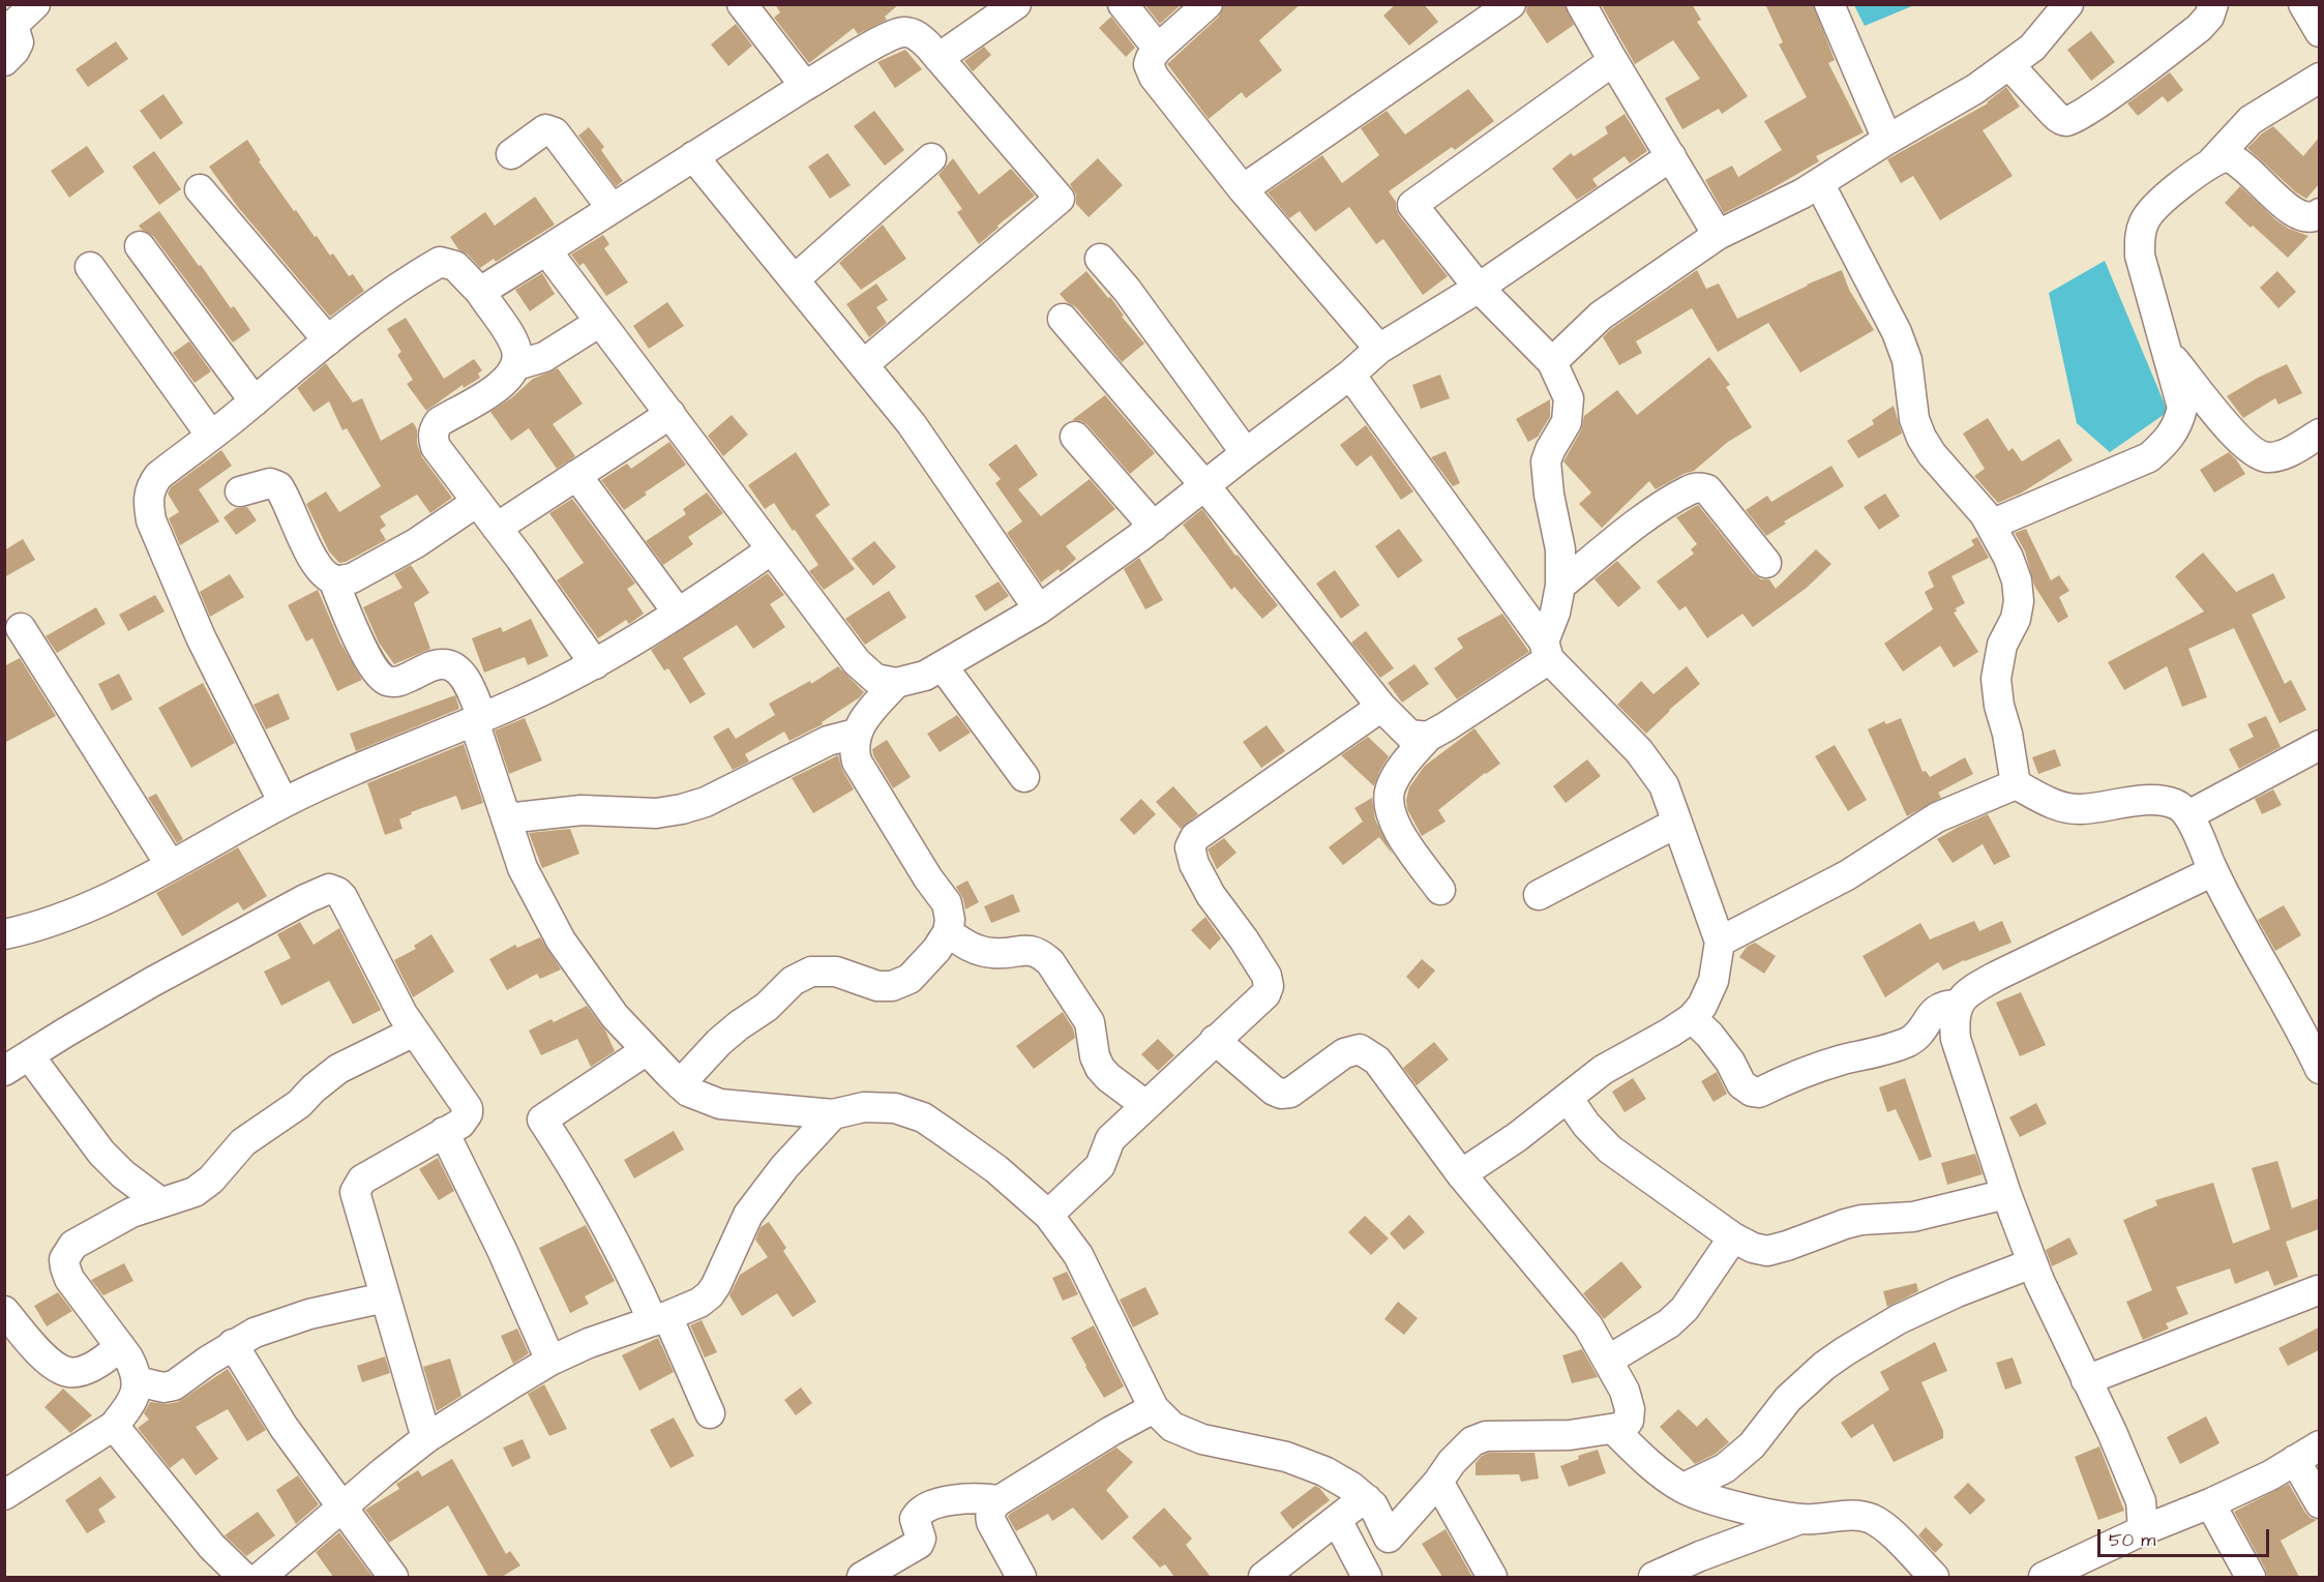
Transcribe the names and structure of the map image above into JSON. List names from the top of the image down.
{
  "scale_bar": "50 m"
}
